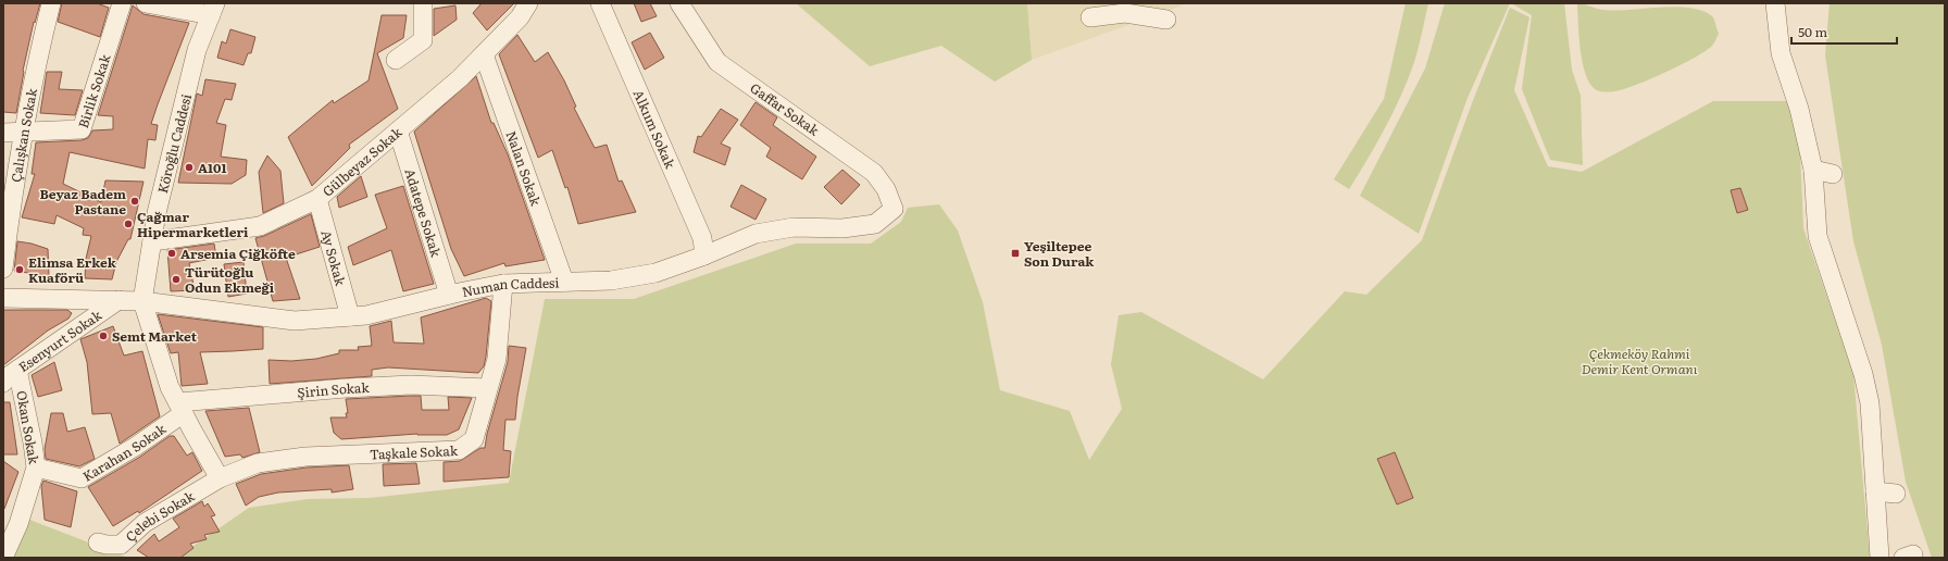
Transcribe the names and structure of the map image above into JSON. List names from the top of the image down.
{
  "streets": {
    "street": [
      "Birlik Sokak",
      "Gaffar Sokak",
      "Alkıım Sokak",
      "Çalışkan Sokak",
      "Köroğlu Caddesi",
      "Gülbeyaz Sokak",
      "Nalan Sokak",
      "Adatepe Sokak",
      "Ay Sokak",
      "Numan Caddesi",
      "Esenyurt Sokak",
      "Şirin Sokak",
      "Okan Sokak",
      "Karahan Sokak",
      "Taşkale Sokak",
      "Çelebi Sokak"
    ]
  },
  "crossings": [
    ["Birlik Sokak", "Çalışkan Sokak"],
    ["Gaffar Sokak", "Numan Caddesi"],
    ["Alkıım Sokak", "Numan Caddesi"],
    ["Köroğlu Caddesi", "Gülbeyaz Sokak"],
    ["Köroğlu Caddesi", "Numan Caddesi"],
    ["Köroğlu Caddesi", "Şirin Sokak"],
    ["Köroğlu Caddesi", "Karahan Sokak"],
    ["Köroğlu Caddesi", "Taşkale Sokak"],
    ["Köroğlu Caddesi", "Çelebi Sokak"],
    ["Gülbeyaz Sokak", "Nalan Sokak"],
    ["Gülbeyaz Sokak", "Adatepe Sokak"],
    ["Gülbeyaz Sokak", "Ay Sokak"],
    ["Nalan Sokak", "Numan Caddesi"],
    ["Adatepe Sokak", "Numan Caddesi"],
    ["Ay Sokak", "Numan Caddesi"],
    ["Numan Caddesi", "Esenyurt Sokak"],
    ["Numan Caddesi", "Taşkale Sokak"],
    ["Esenyurt Sokak", "Okan Sokak"],
    ["Şirin Sokak", "Karahan Sokak"],
    ["Şirin Sokak", "Taşkale Sokak"],
    ["Okan Sokak", "Karahan Sokak"],
    ["Taşkale Sokak", "Çelebi Sokak"]
  ],
  "parks": ["Çekmeköy Rahmi Demir Kent Ormanı"],
  "places": {
    "other": [
      "A101",
      "Beyaz Badem Pastane",
      "Çağmar Hipermarketleri",
      "Arsemia Çiğköfte",
      "Elimsa Erkek Kuaförü",
      "Türütoğlu Odun Ekmeği",
      "Semt Market"
    ],
    "transit": ["Yeşiltepee Son Durak"]
  },
  "scale_bar": "50 m"
}
